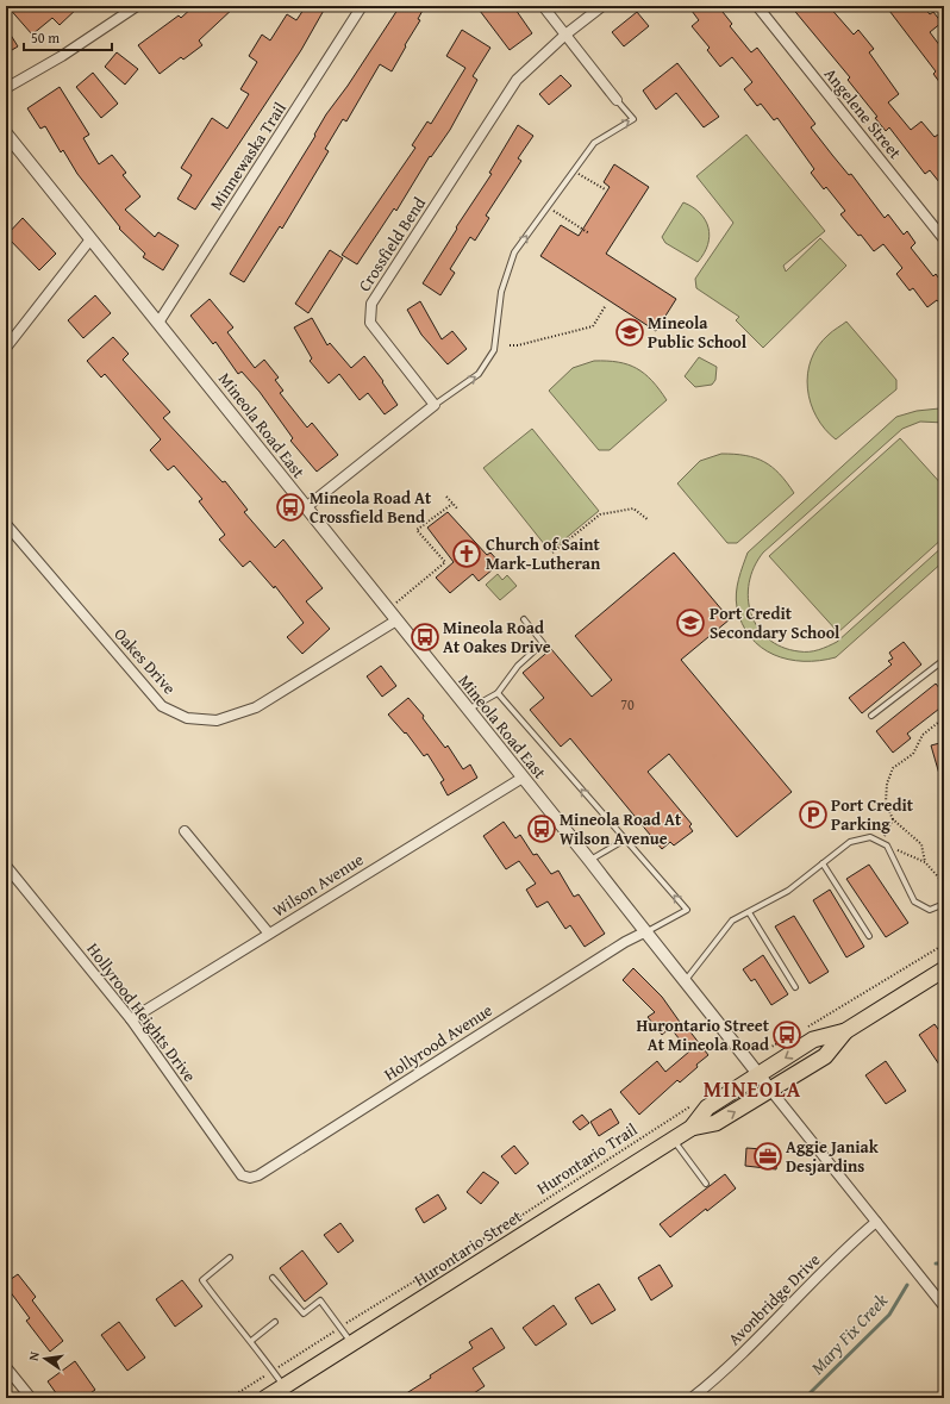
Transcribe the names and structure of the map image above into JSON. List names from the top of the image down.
{
  "streets": {
    "main road": ["Hurontario Street"],
    "street": [
      "Angelene Street",
      "Minnewaska Trail",
      "Crossfield Bend",
      "Mineola Road East",
      "Oakes Drive",
      "Wilson Avenue",
      "Hollyrood Heights Drive",
      "Hollyrood Avenue",
      "Avonbridge Drive"
    ],
    "path": ["Hurontario Trail"]
  },
  "crossings": [
    ["Minnewaska Trail", "Mineola Road East"],
    ["Mineola Road East", "Oakes Drive"],
    ["Mineola Road East", "Wilson Avenue"],
    ["Mineola Road East", "Hollyrood Avenue"],
    ["Mineola Road East", "Hurontario Street"],
    ["Wilson Avenue", "Hollyrood Heights Drive"],
    ["Hollyrood Heights Drive", "Hollyrood Avenue"]
  ],
  "districts": ["MINEOLA"],
  "water": ["Mary Fix Creek"],
  "places": {
    "school or university": ["Mineola Public School", "Port Credit Secondary School"],
    "bus stop": [
      "Mineola Road At Crossfield Bend",
      "Mineola Road At Oakes Drive",
      "Mineola Road At Wilson Avenue",
      "Hurontario Street At Mineola Road"
    ],
    "church": ["Church of Saint Mark-Lutheran"],
    "parking": ["Port Credit Parking"],
    "office": ["Aggie Janiak Desjardins"]
  },
  "house_numbers": ["70"],
  "scale_bar": "50 m",
  "north": "left"
}
